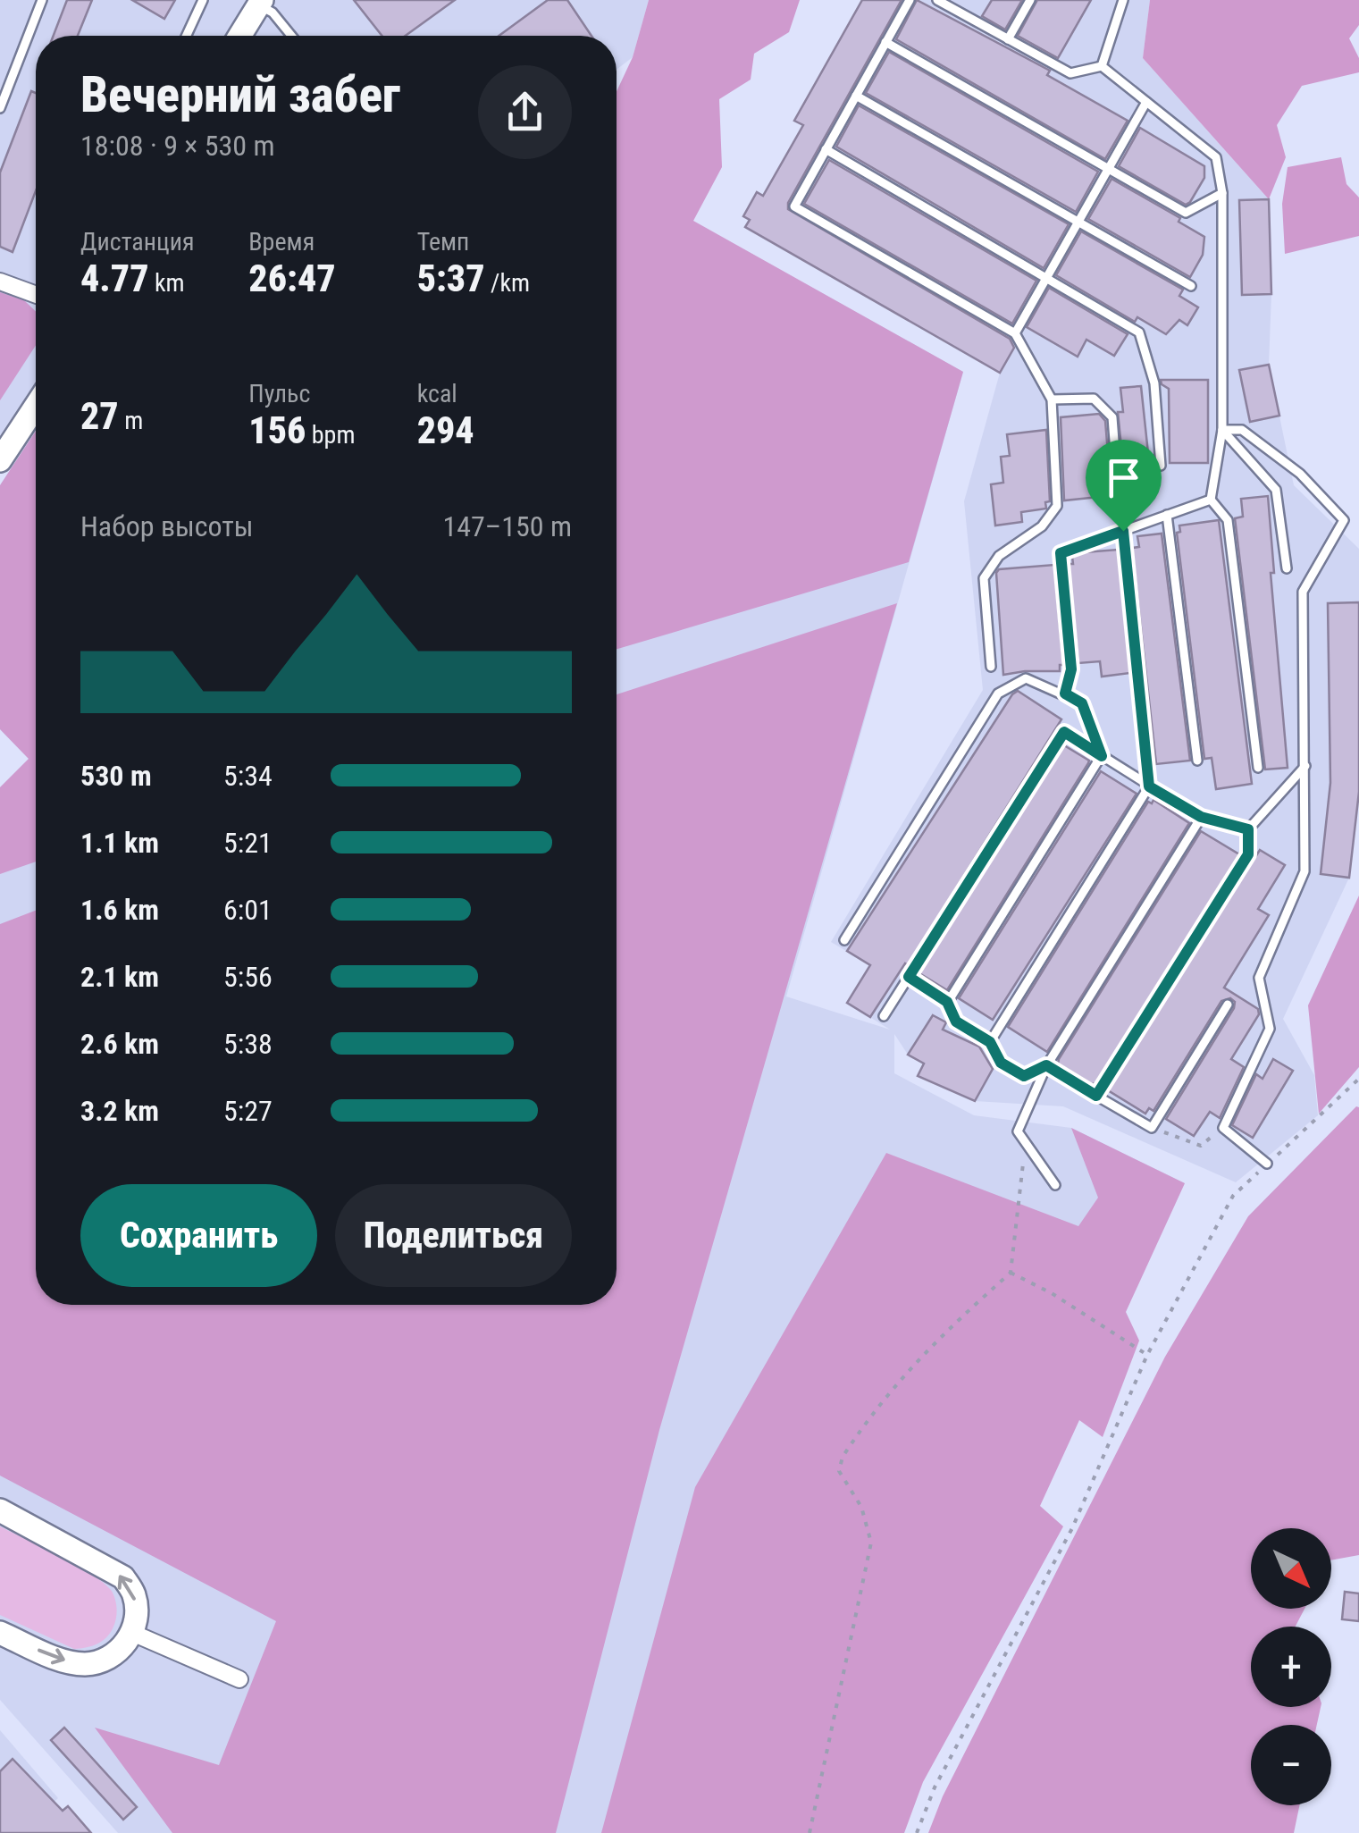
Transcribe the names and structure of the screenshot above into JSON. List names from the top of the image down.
{
  "north": "bottom right",
  "page": {
    "heading": ["Вечерний забег", "18:08 · 9 × 530 m"],
    "stats": [
      ["Дистанция", "4.77 km"],
      ["Время", "26:47"],
      ["Темп", "5:37 /km"],
      ["27 m"],
      ["Пульс", "156 bpm"],
      ["kcal", "294"]
    ],
    "chart": ["Набор высоты", "147–150 m"],
    "list": [
      {
        "name": "530 m",
        "note": "5:34"
      },
      {
        "name": "1.1 km",
        "note": "5:21"
      },
      {
        "name": "1.6 km",
        "note": "6:01"
      },
      {
        "name": "2.1 km",
        "note": "5:56"
      },
      {
        "name": "2.6 km",
        "note": "5:38"
      },
      {
        "name": "3.2 km",
        "note": "5:27"
      }
    ],
    "buttons": ["Сохранить", "Поделиться"],
    "map_buttons": ["+", "−"]
  }
}
